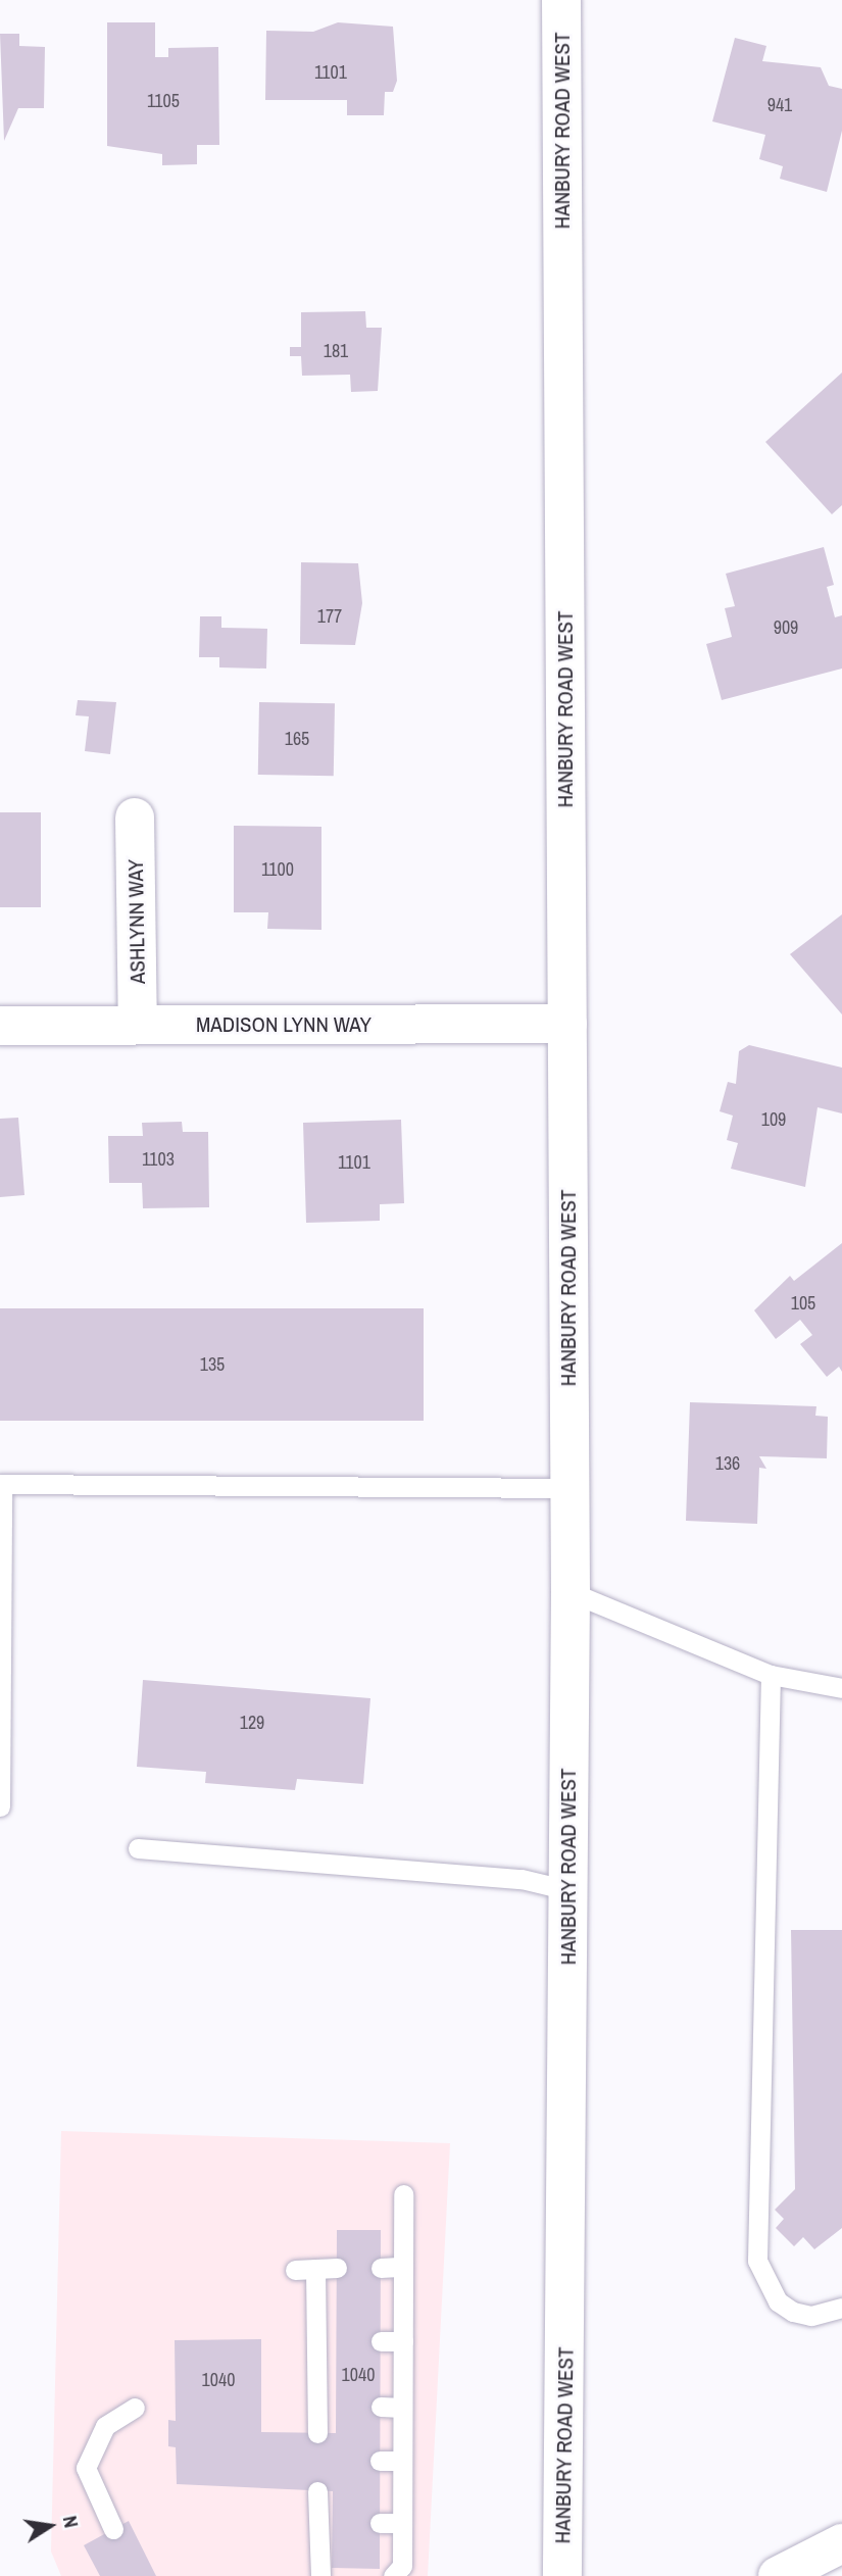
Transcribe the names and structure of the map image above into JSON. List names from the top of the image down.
{
  "streets": {
    "main road": ["HANBURY ROAD WEST", "ASHLYNN WAY", "MADISON LYNN WAY"]
  },
  "crossings": [
    ["HANBURY ROAD WEST", "MADISON LYNN WAY"],
    ["ASHLYNN WAY", "MADISON LYNN WAY"]
  ],
  "house_numbers": [
    "1101",
    "1105",
    "941",
    "181",
    "177",
    "909",
    "165",
    "1100",
    "109",
    "1103",
    "1101",
    "105",
    "135",
    "136",
    "129",
    "1040",
    "1040"
  ],
  "north": "right"
}
